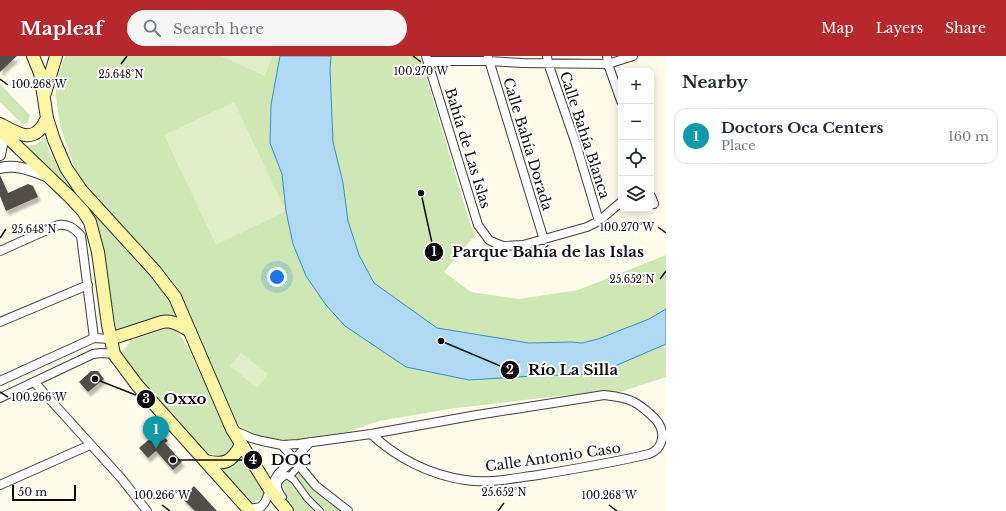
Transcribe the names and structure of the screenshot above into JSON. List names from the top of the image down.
{
  "streets": {
    "street": [
      "Calle Bahía Blanca",
      "Calle Bahía Dorada",
      "Bahía de Las Islas",
      "Calle Antonio Caso"
    ]
  },
  "crossings": [
    ["Calle Bahía Dorada", "Bahía de Las Islas"]
  ],
  "places": [
    "Parque Bahía de las Islas",
    "Río La Silla",
    "Oxxo",
    "DOC"
  ],
  "scale_bar": "50 m",
  "page": {
    "header": "Mapleaf",
    "search": "Search here",
    "nav": ["Map", "Layers", "Share"],
    "heading": "Nearby",
    "map_buttons": ["+", "−"],
    "list": [
      {
        "mark": "1",
        "name": "Doctors Oca Centers",
        "note": "Place",
        "value": "160 m"
      }
    ],
    "pins": "1",
    "scale": "50 m"
  },
  "coordinates": [
    "100.270°W",
    "25.648°N",
    "100.268°W",
    "25.652°N",
    "100.266°W"
  ]
}
